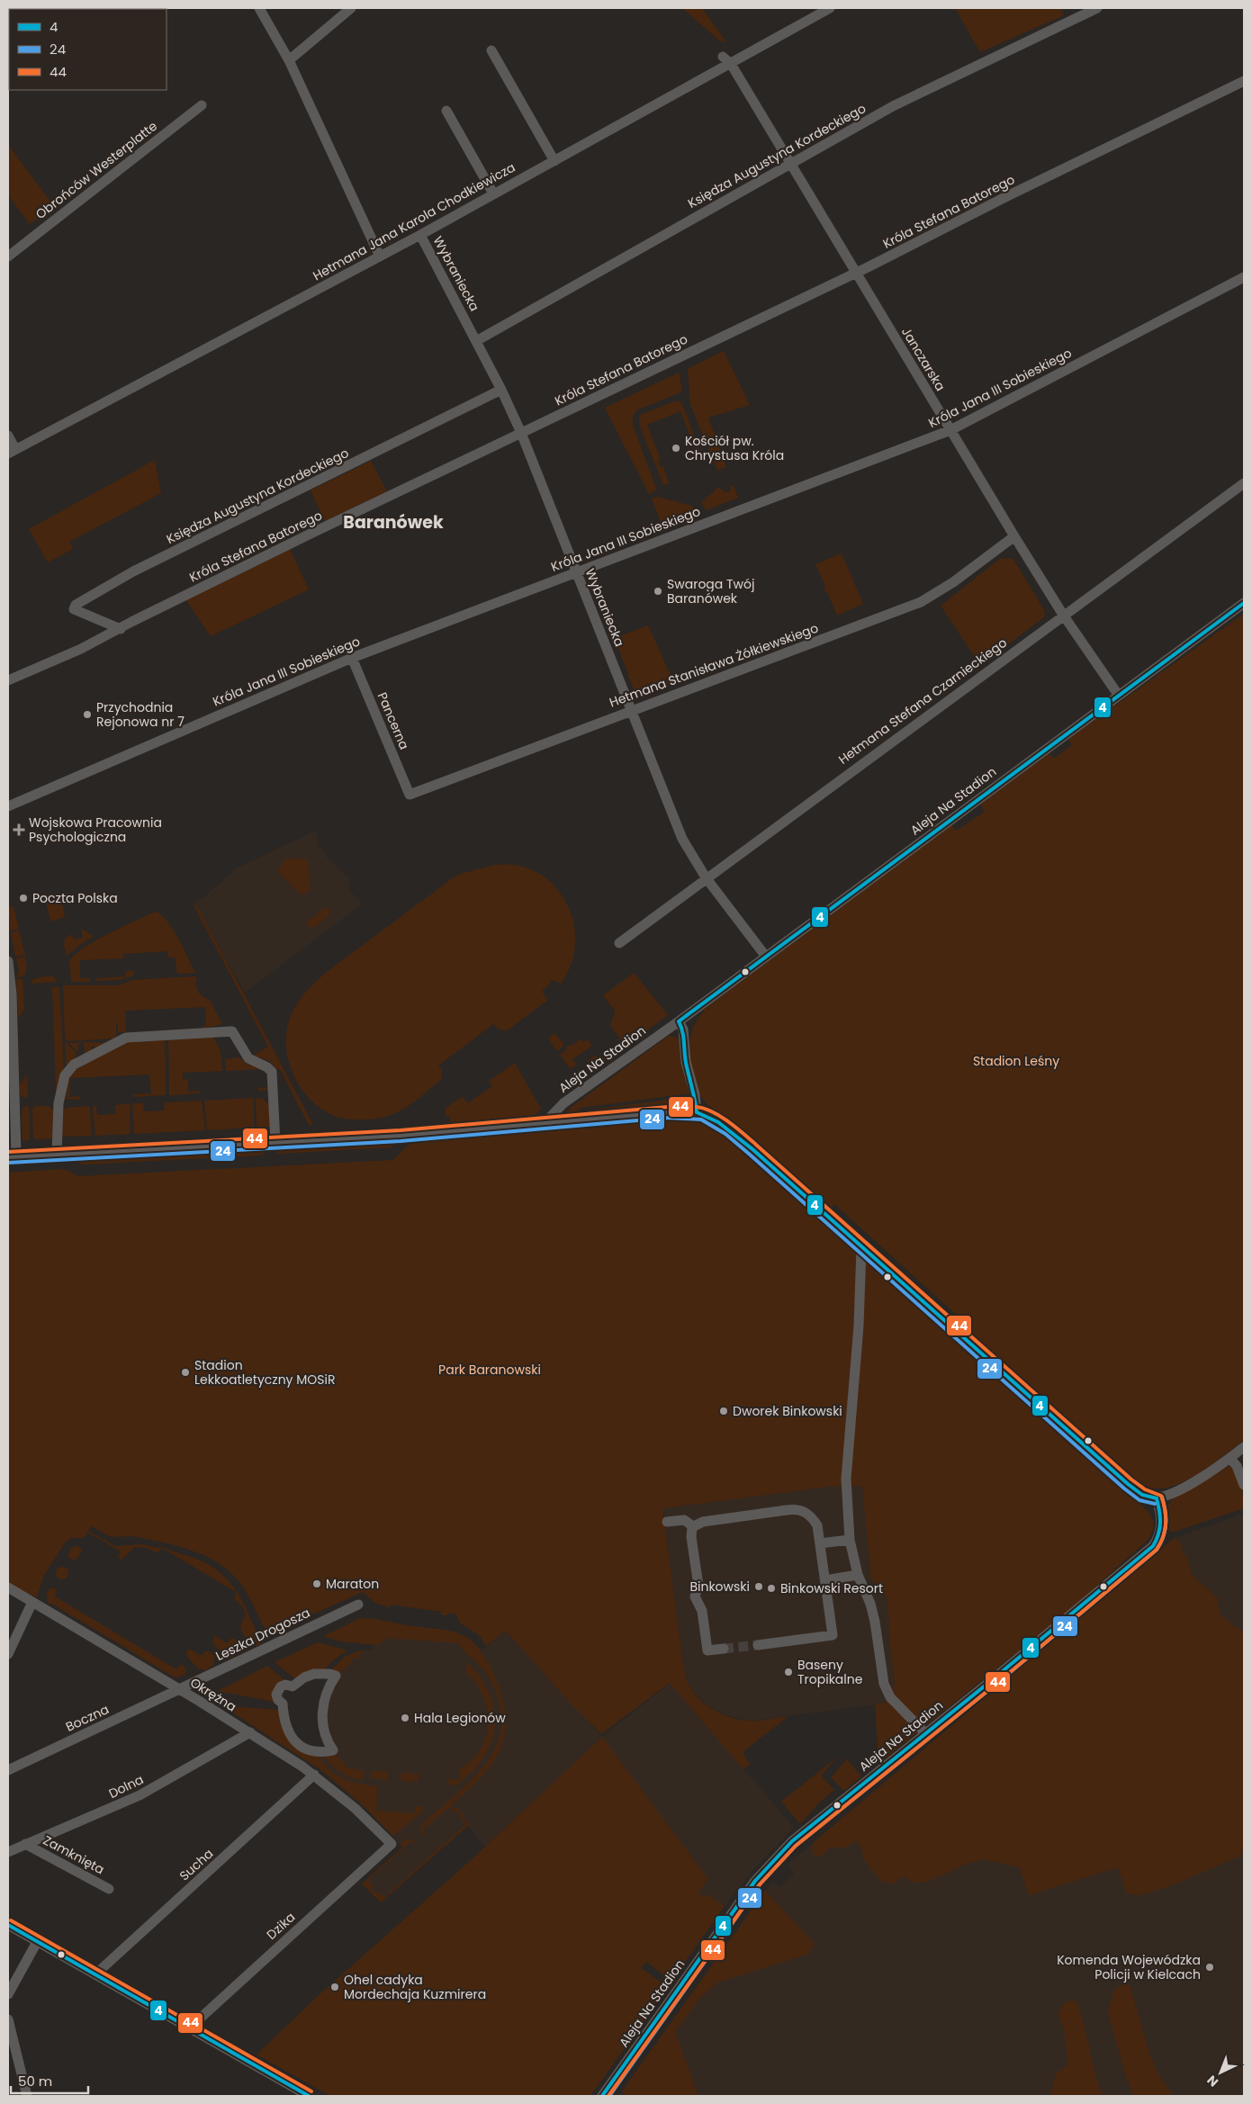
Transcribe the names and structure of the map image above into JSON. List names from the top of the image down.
{
  "streets": {
    "street": [
      "Księdza Augustyna Kordeckiego",
      "Obrońców Westerplatte",
      "Króla Stefana Batorego",
      "Hetmana Jana Karola Chodkiewicza",
      "Wybraniecka",
      "Janczarska",
      "Króla Jana III Sobieskiego",
      "Hetmana Stanisława Żółkiewskiego",
      "Hetmana Stefana Czarnieckiego",
      "Pancerna",
      "Aleja Na Stadion",
      "Leszka Drogosza",
      "Okrężna",
      "Boczna",
      "Dolna",
      "Zamknięta",
      "Sucha",
      "Dzika"
    ]
  },
  "crossings": [
    ["Księdza Augustyna Kordeckiego", "Króla Stefana Batorego"],
    ["Księdza Augustyna Kordeckiego", "Wybraniecka"],
    ["Księdza Augustyna Kordeckiego", "Janczarska"],
    ["Króla Stefana Batorego", "Wybraniecka"],
    ["Króla Stefana Batorego", "Janczarska"],
    ["Hetmana Jana Karola Chodkiewicza", "Wybraniecka"],
    ["Hetmana Jana Karola Chodkiewicza", "Janczarska"],
    ["Wybraniecka", "Króla Jana III Sobieskiego"],
    ["Wybraniecka", "Hetmana Stanisława Żółkiewskiego"],
    ["Wybraniecka", "Hetmana Stefana Czarnieckiego"],
    ["Wybraniecka", "Aleja Na Stadion"],
    ["Janczarska", "Króla Jana III Sobieskiego"],
    ["Janczarska", "Hetmana Stanisława Żółkiewskiego"],
    ["Janczarska", "Hetmana Stefana Czarnieckiego"],
    ["Janczarska", "Aleja Na Stadion"],
    ["Króla Jana III Sobieskiego", "Pancerna"],
    ["Hetmana Stanisława Żółkiewskiego", "Pancerna"],
    ["Leszka Drogosza", "Okrężna"],
    ["Leszka Drogosza", "Boczna"],
    ["Okrężna", "Boczna"],
    ["Okrężna", "Dolna"],
    ["Okrężna", "Sucha"],
    ["Okrężna", "Dzika"],
    ["Dolna", "Zamknięta"]
  ],
  "districts": ["Baranówek"],
  "parks": ["Stadion Leśny", "Park Baranowski"],
  "places": {
    "other": [
      "Kościół pw. Chrystusa Króla",
      "Swaroga Twój Baranówek",
      "Przychodnia Rejonowa nr 7",
      "Poczta Polska",
      "Stadion Lekkoatletyczny MOSiR",
      "Dworek Binkowski",
      "Maraton",
      "Binkowski",
      "Binkowski Resort",
      "Baseny Tropikalne",
      "Hala Legionów",
      "Komenda Wojewódzka Policji w Kielcach",
      "Ohel cadyka Mordechaja Kuzmirera"
    ],
    "health": ["Wojskowa Pracownia Psychologiczna"]
  },
  "lines": ["transit line 4", "transit line 44", "transit line 24"],
  "legend": ["4", "24", "44"],
  "scale_bar": "50 m",
  "north": "bottom left"
}
